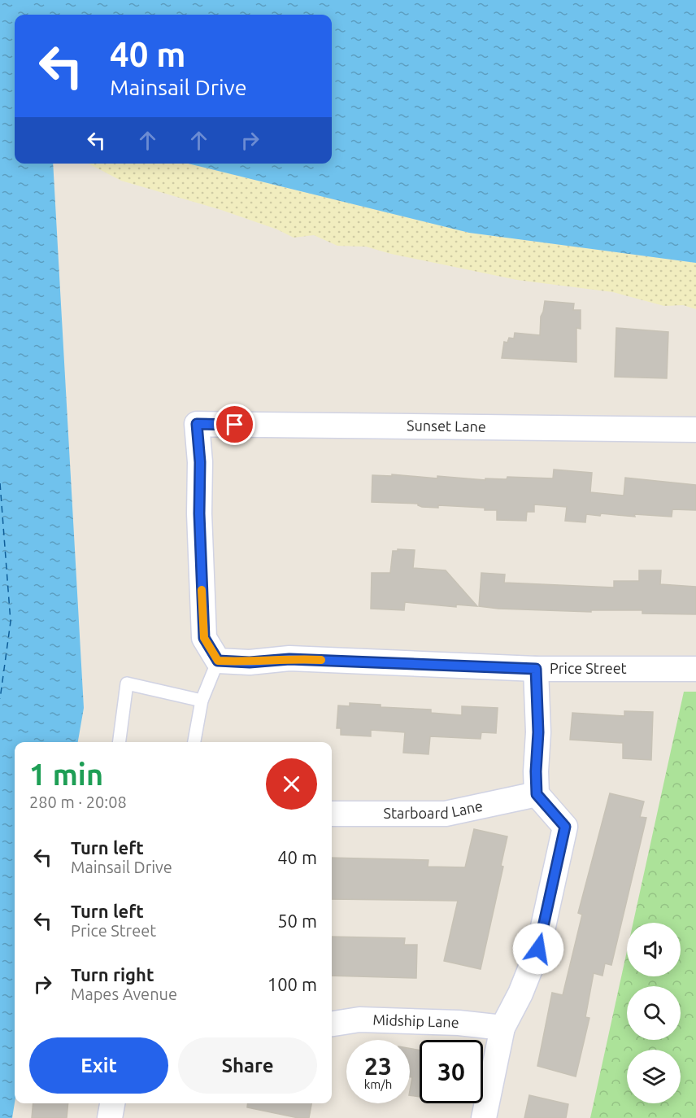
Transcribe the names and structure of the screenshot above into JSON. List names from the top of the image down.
{
  "streets": {
    "street": [
      "Sunset Lane",
      "Price Street",
      "Starboard Lane",
      "Midship Lane"
    ]
  },
  "crossings": [
    ["Sunset Lane", "Price Street"]
  ],
  "page": {
    "turn": ["40 m", "Mainsail Drive"],
    "heading": ["1 min", "280 m · 20:08"],
    "list": [
      {
        "name": "Turn left",
        "note": "Mainsail Drive",
        "value": "40 m"
      },
      {
        "name": "Turn left",
        "note": "Price Street",
        "value": "50 m"
      },
      {
        "name": "Turn right",
        "note": "Mapes Avenue",
        "value": "100 m"
      }
    ],
    "buttons": ["Exit", "Share"],
    "speed": "23 km/h",
    "limit": "30"
  }
}
